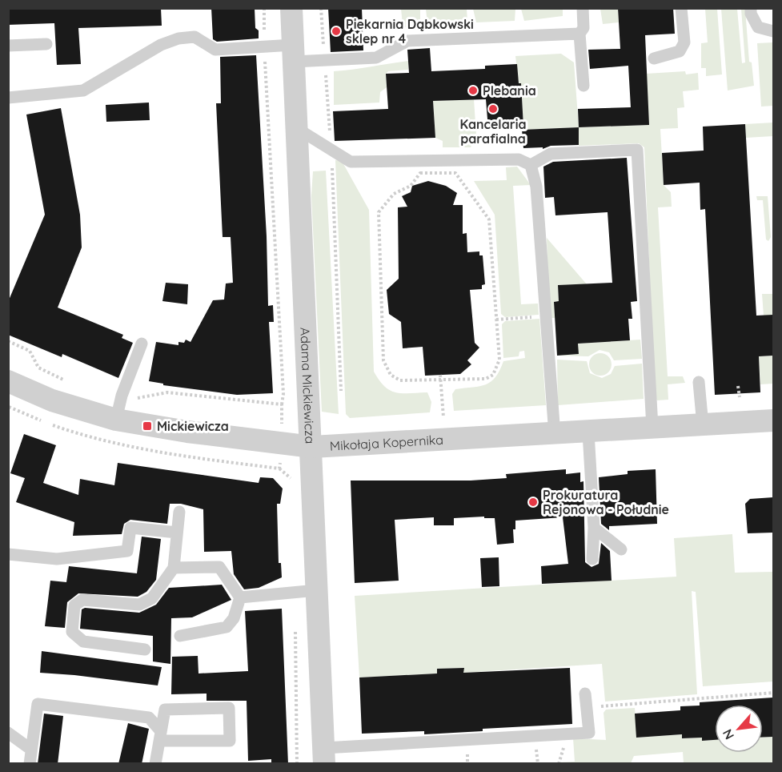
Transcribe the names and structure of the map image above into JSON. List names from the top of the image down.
{
  "streets": {
    "street": ["Adama Mickiewicza", "Mikołaja Kopernika"]
  },
  "crossings": [
    ["Adama Mickiewicza", "Mikołaja Kopernika"]
  ],
  "places": {
    "other": [
      "Piekarnia Dąbkowski sklep nr 4",
      "Plebania",
      "Kancelaria parafialna",
      "Prokuratura Rejonowa - Południe"
    ],
    "transit": ["Mickiewicza"]
  },
  "north": "bottom left"
}
